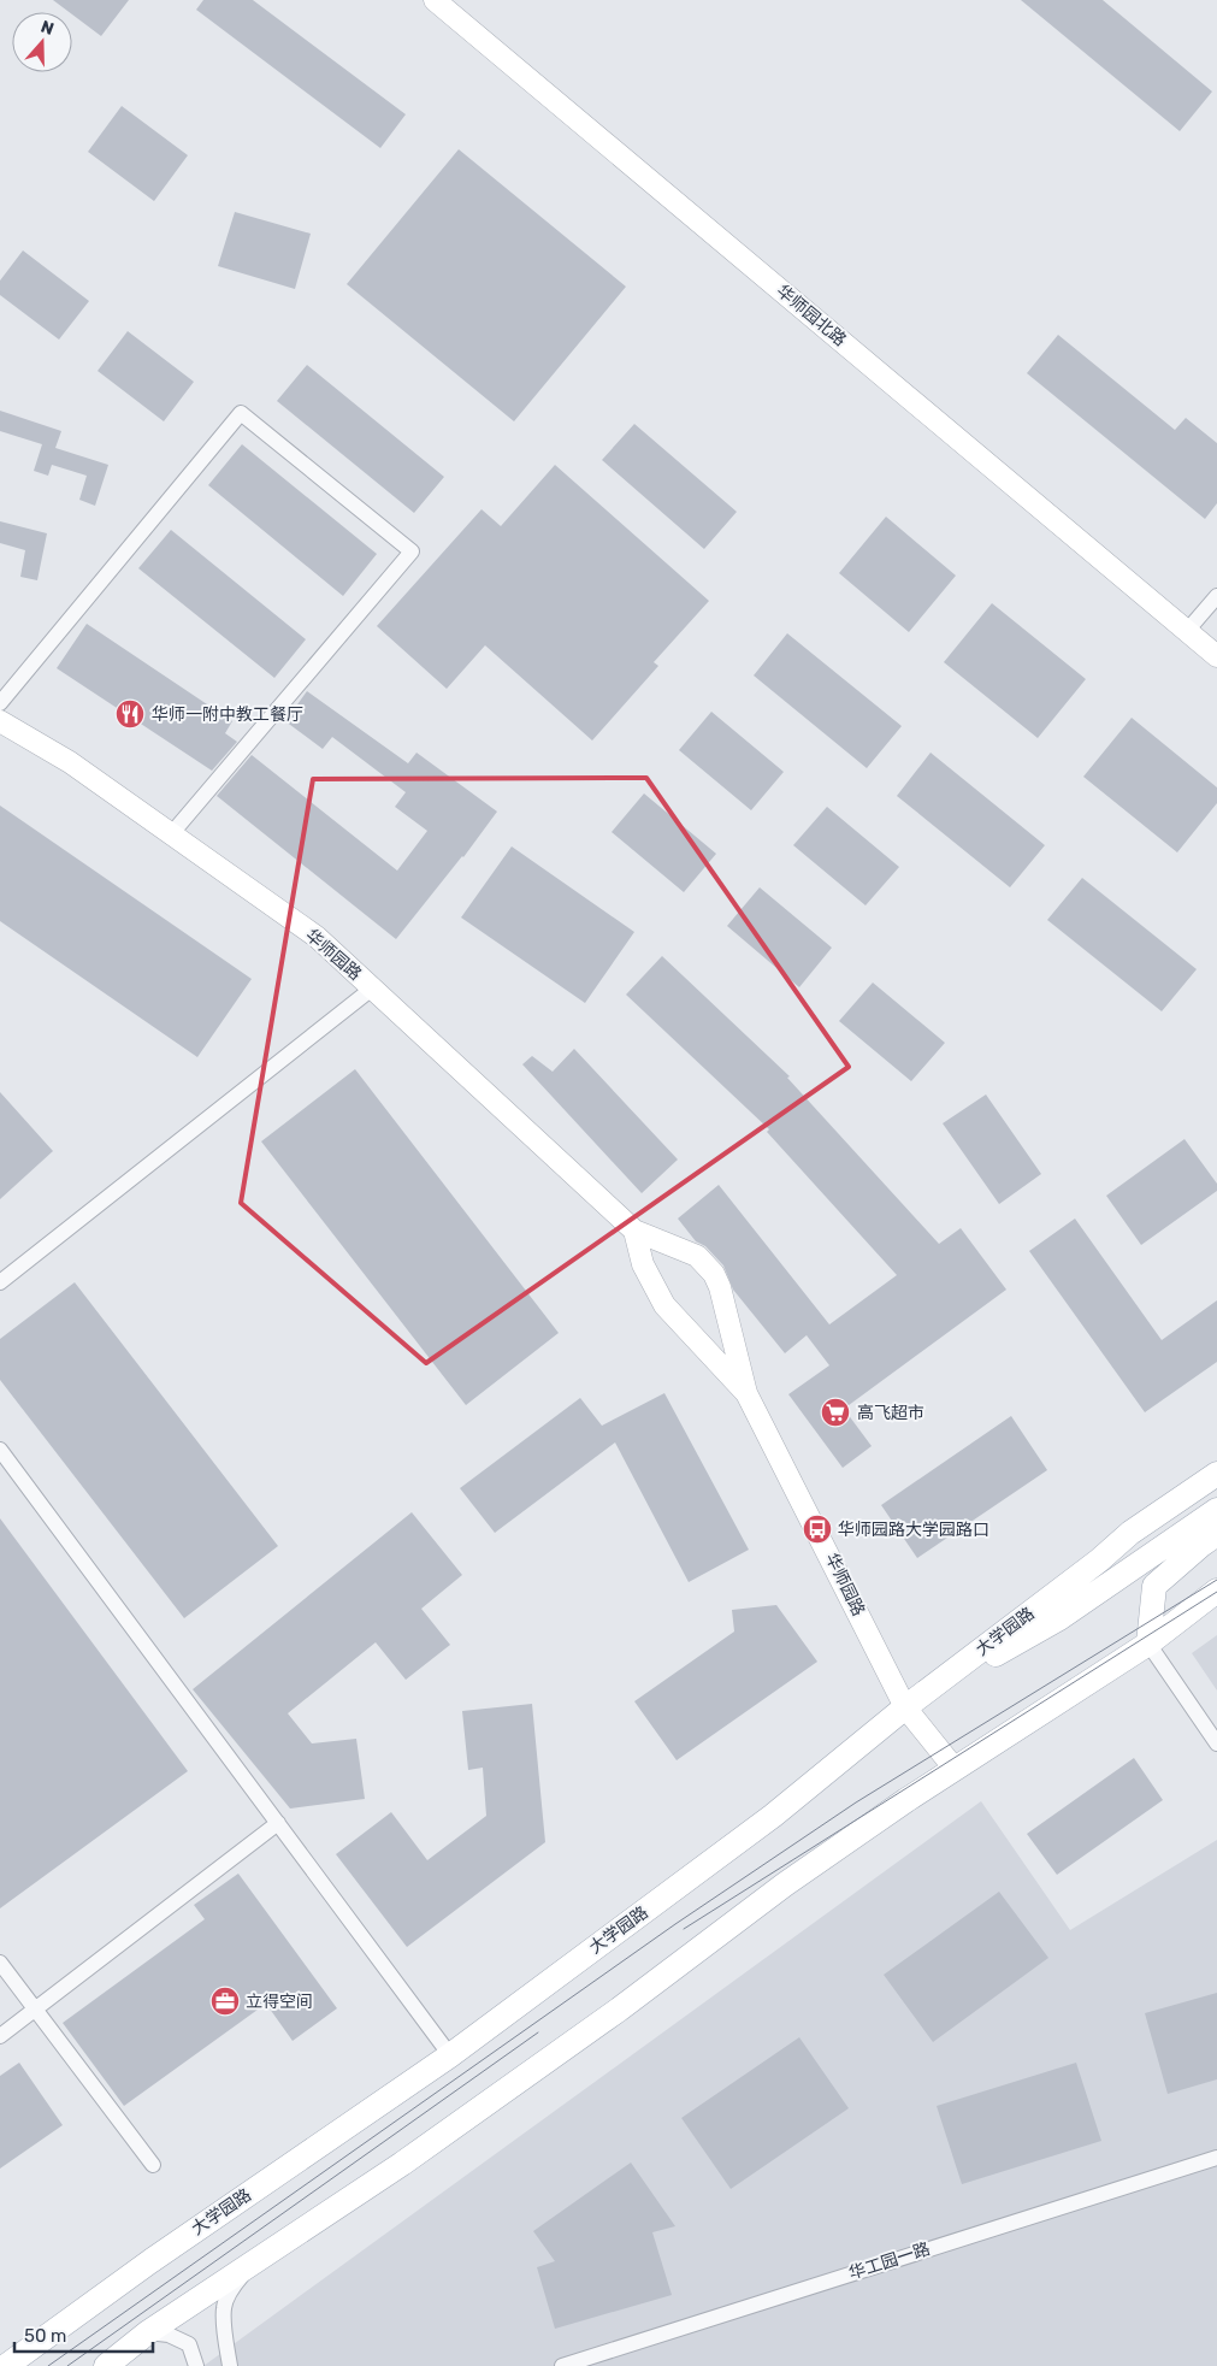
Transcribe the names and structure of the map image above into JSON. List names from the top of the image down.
{
  "streets": {
    "main road": ["华师园北路", "华师园路", "大学园路"],
    "street": ["华工园一路"]
  },
  "crossings": [
    ["华师园路", "大学园路"]
  ],
  "places": {
    "restaurant": ["华师一附中教工餐厅"],
    "supermarket": ["高飞超市"],
    "bus stop": ["华师园路大学园路口"],
    "office": ["立得空间"]
  },
  "scale_bar": "50 m",
  "north": "top"
}
